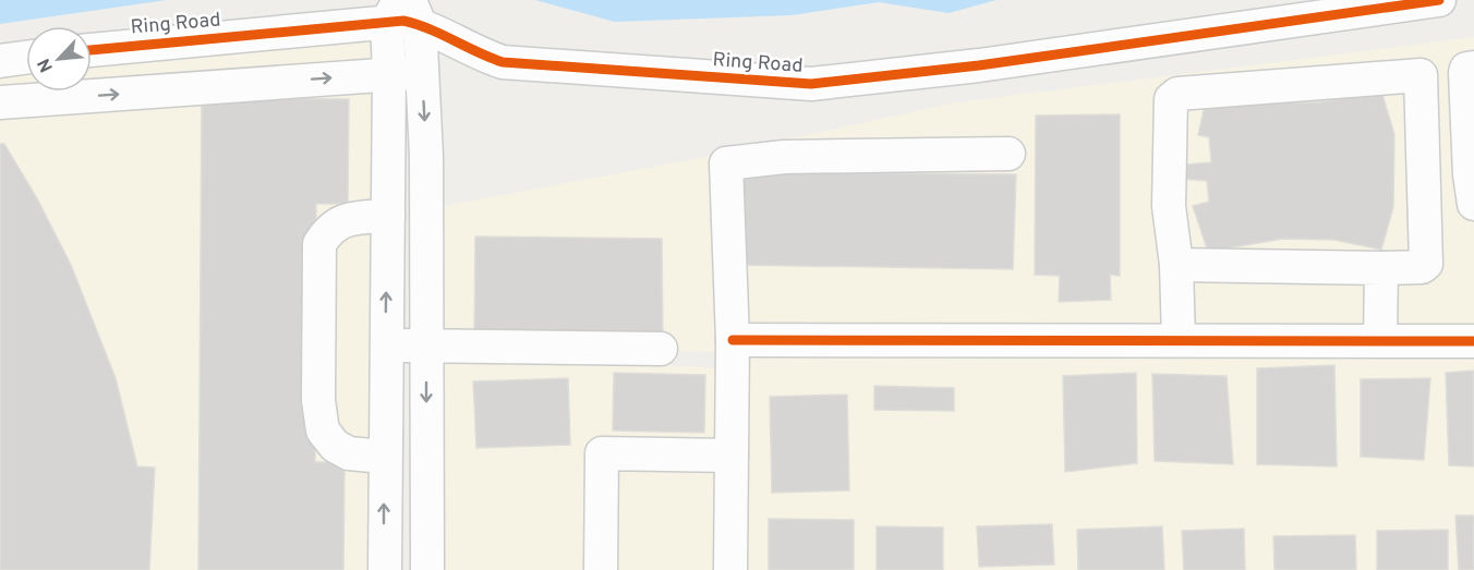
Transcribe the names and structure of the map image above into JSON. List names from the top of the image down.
{
  "streets": {
    "street": ["Ring Road"]
  },
  "north": "bottom left"
}
